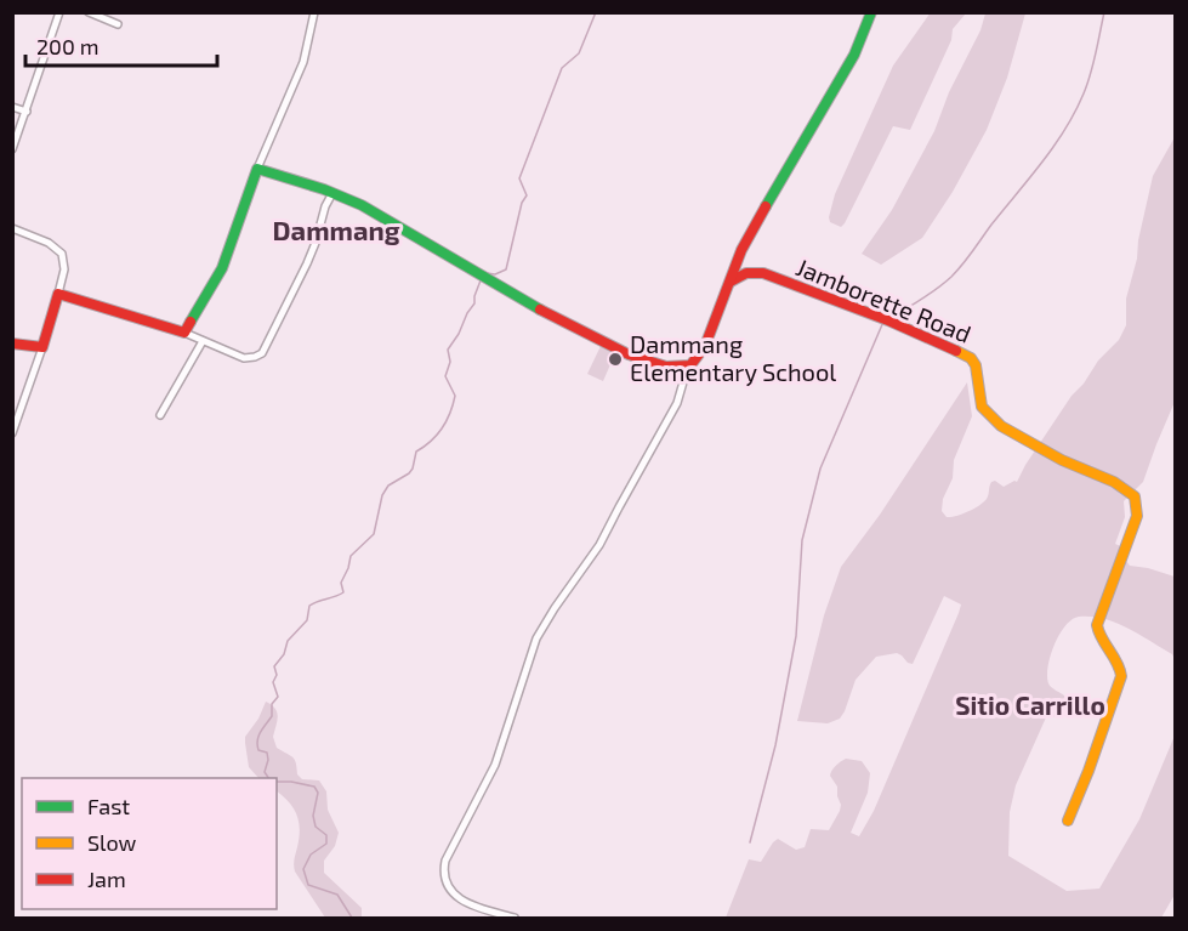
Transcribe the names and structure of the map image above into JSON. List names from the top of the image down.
{
  "streets": {
    "street": ["Jamborette Road"]
  },
  "districts": ["Dammang", "Sitio Carrillo"],
  "places": ["Dammang Elementary School"],
  "legend": ["Fast", "Slow", "Jam"],
  "scale_bar": "200 m"
}
